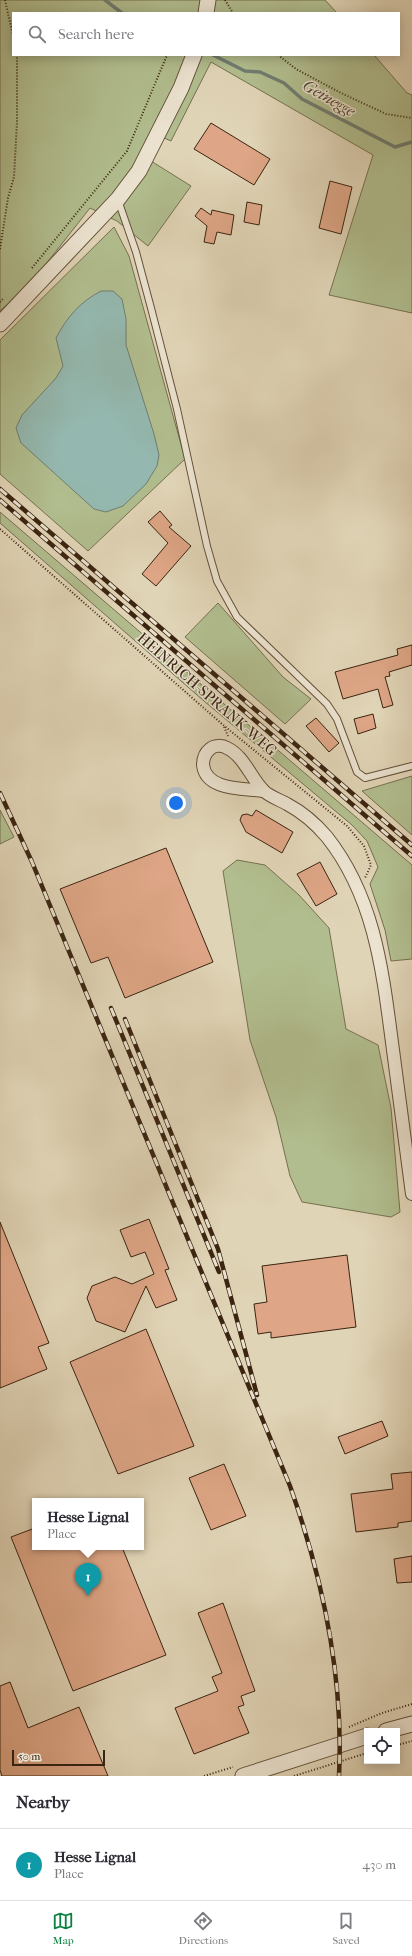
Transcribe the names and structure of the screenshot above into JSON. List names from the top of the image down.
{
  "streets": {
    "path": ["HEINRICH-SPRANK-WEG"]
  },
  "water": ["Geinegge"],
  "scale_bar": "50 m",
  "page": {
    "search": "Search here",
    "popup": ["Hesse Lignal", "Place"],
    "pins": "1",
    "scale": "50 m",
    "heading": "Nearby",
    "list": [
      {
        "mark": "1",
        "name": "Hesse Lignal",
        "note": "Place",
        "value": "430 m"
      }
    ],
    "nav": ["Map", "Directions", "Saved"]
  }
}
